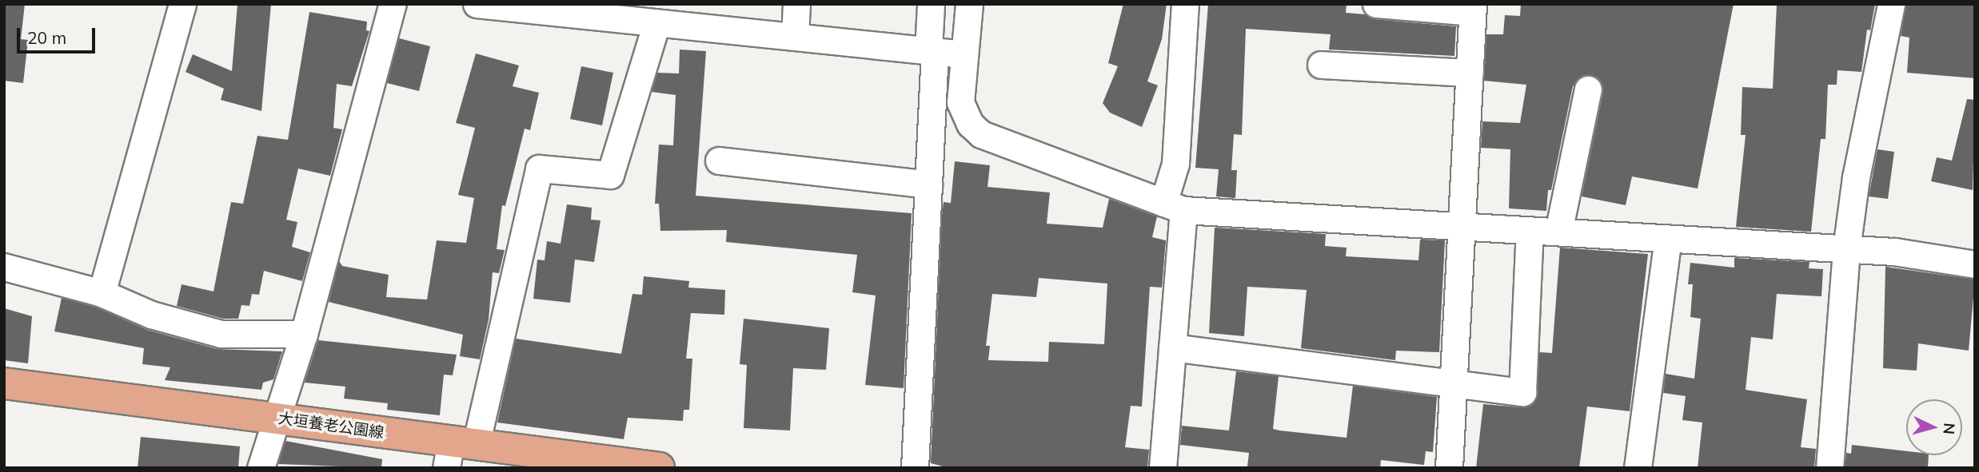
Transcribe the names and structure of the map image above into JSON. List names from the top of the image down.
{
  "streets": {
    "main road": ["大垣養老公園線"]
  },
  "scale_bar": "20 m",
  "north": "right"
}
